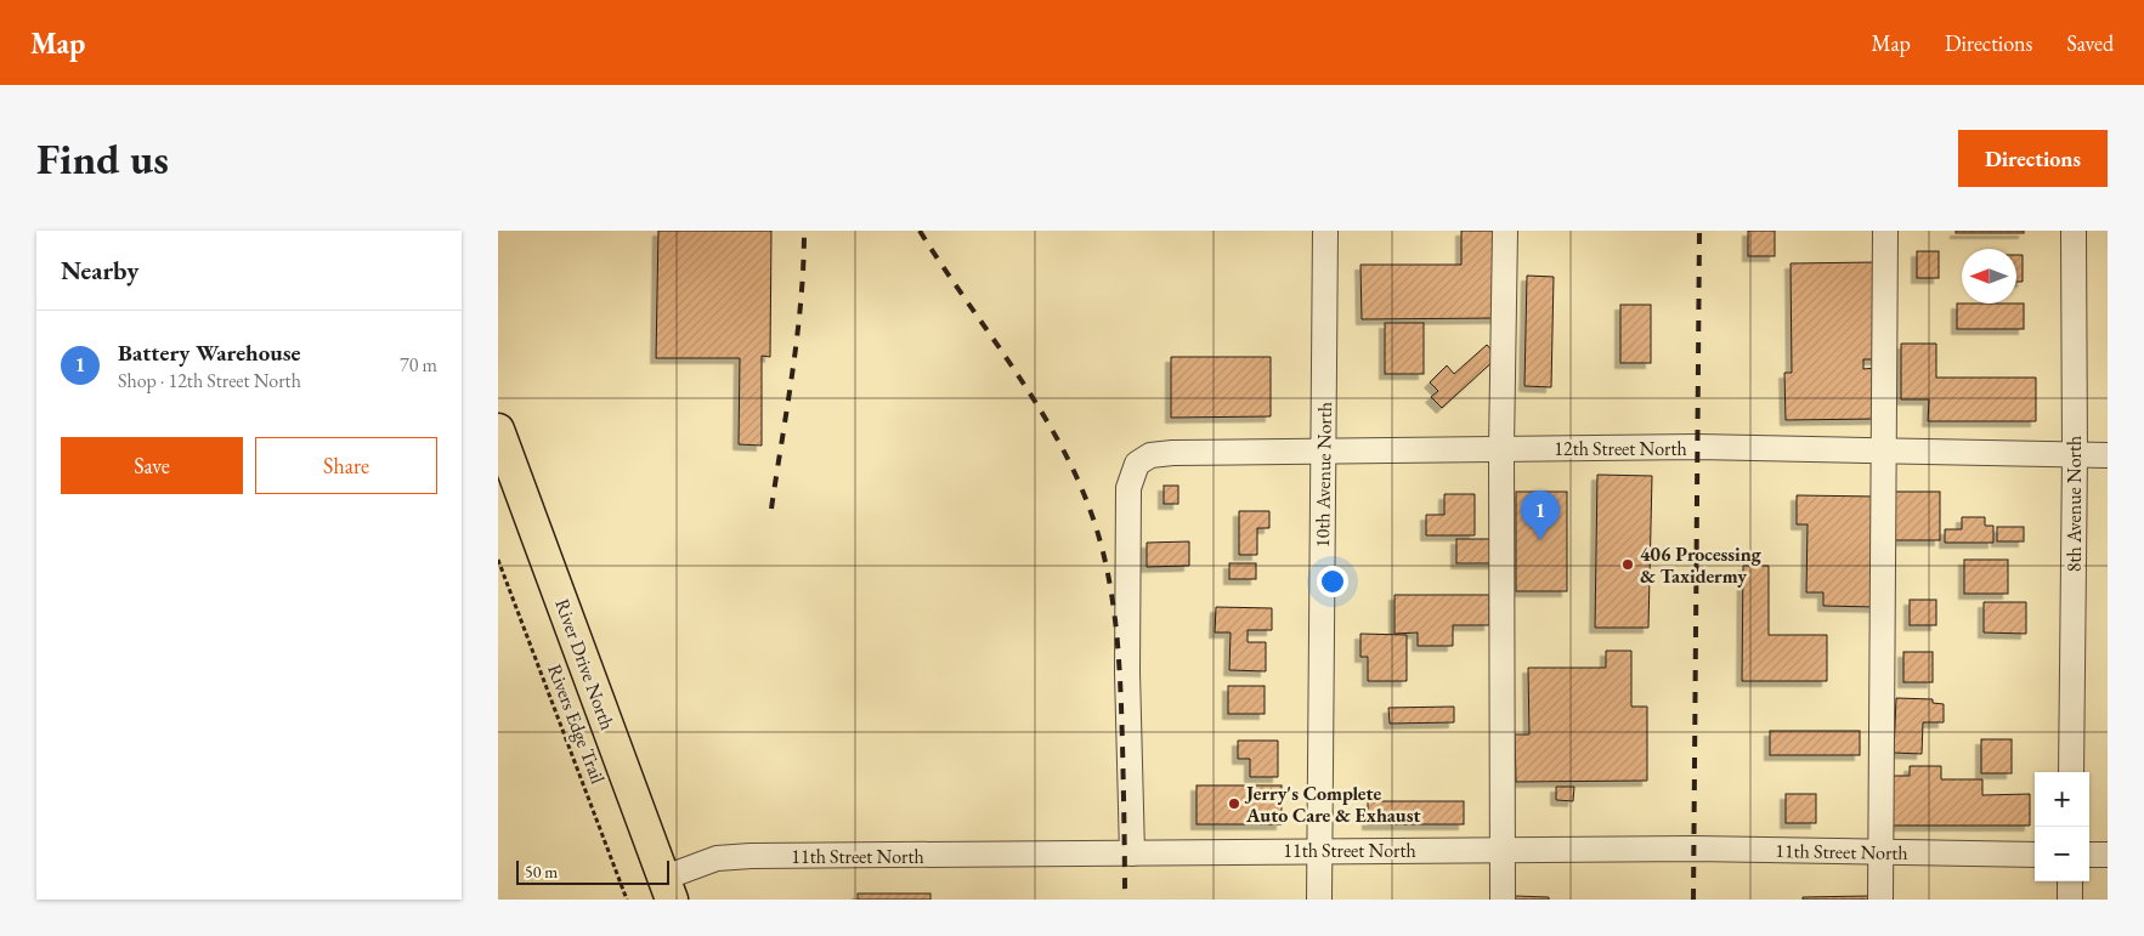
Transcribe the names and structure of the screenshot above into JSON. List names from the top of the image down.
{
  "streets": {
    "main road": ["River Drive North"],
    "street": [
      "12th Street North",
      "10th Avenue North",
      "8th Avenue North",
      "11th Street North"
    ],
    "path": ["Rivers Edge Trail"]
  },
  "crossings": [
    ["12th Street North", "10th Avenue North"],
    ["12th Street North", "8th Avenue North"],
    ["12th Street North", "11th Street North"],
    ["10th Avenue North", "11th Street North"],
    ["River Drive North", "11th Street North"]
  ],
  "places": ["406 Processing & Taxidermy", "Jerry's Complete Auto Care & Exhaust"],
  "scale_bar": "50 m",
  "north": "left",
  "page": {
    "header": "Map",
    "nav": ["Map", "Directions", "Saved"],
    "buttons": [
      "Directions",
      ["Save", "Share"]
    ],
    "title": "Find us",
    "heading": "Nearby",
    "list": [
      {
        "mark": "1",
        "name": "Battery Warehouse",
        "note": "Shop · 12th Street North",
        "value": "70 m"
      }
    ],
    "pins": "1",
    "map_buttons": ["+", "−"],
    "scale": "50 m"
  }
}
